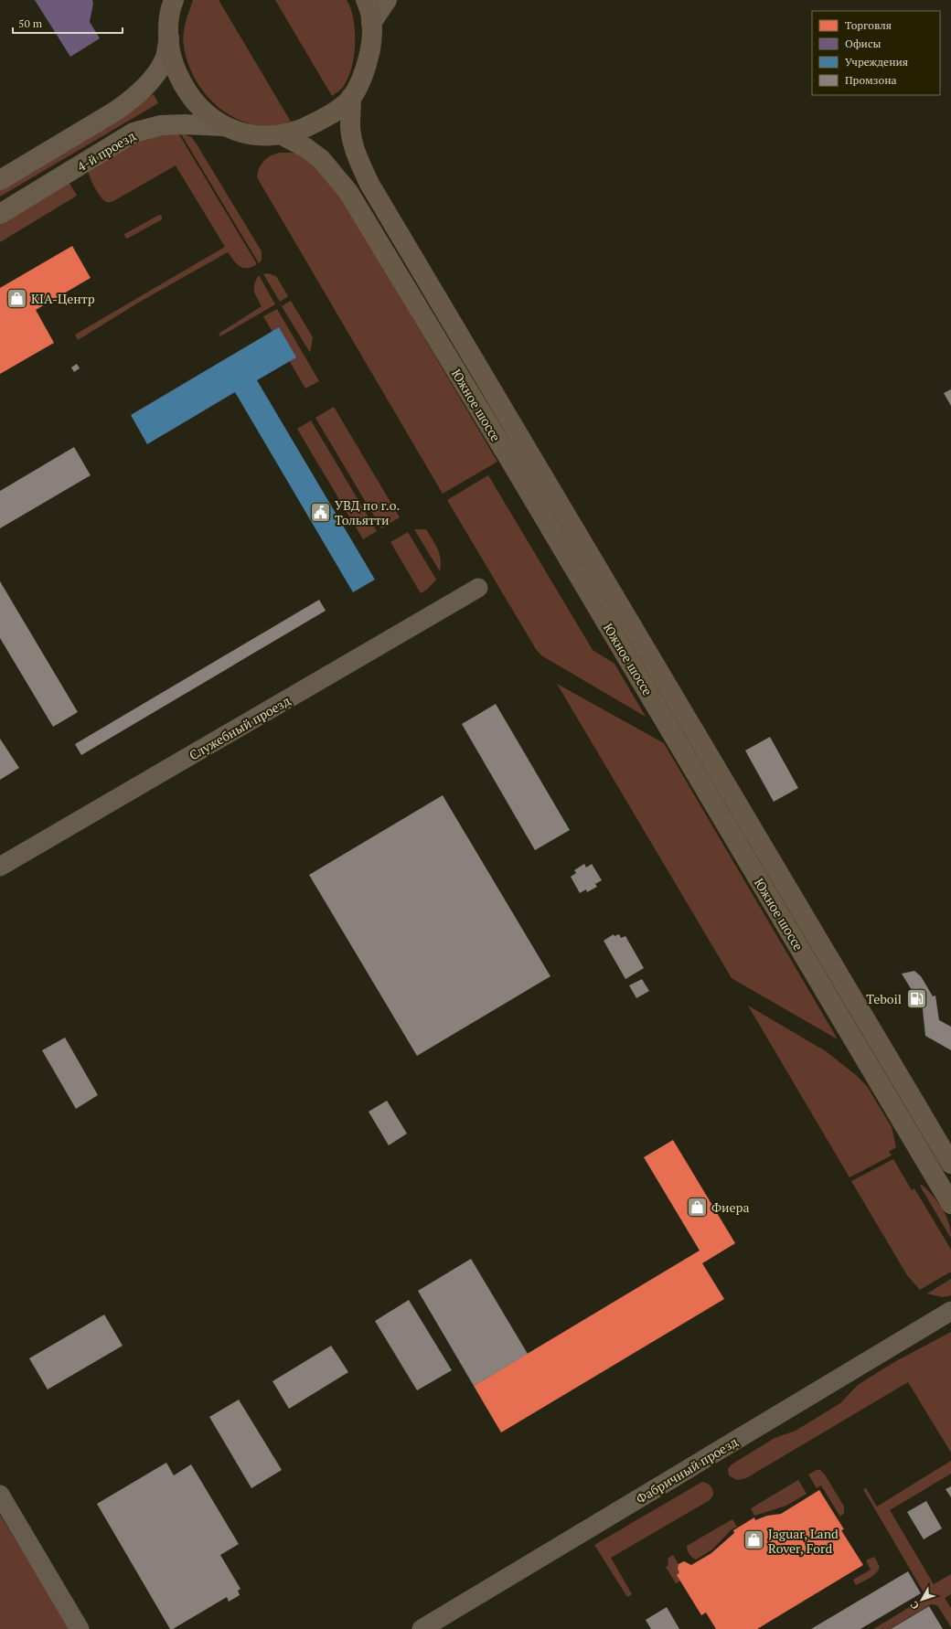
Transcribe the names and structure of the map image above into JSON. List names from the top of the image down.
{
  "streets": {
    "main road": ["4-й проезд", "Южное шоссе"],
    "street": ["Служебный проезд", "Фабричный проезд"]
  },
  "places": {
    "shop": ["KIA-Центр", "Фиера", "Jaguar, Land Rover, Ford"],
    "public building": ["УВД по г.о. Тольятти"],
    "fuel station": ["Teboil"]
  },
  "legend": [
    "Торговля",
    "Офисы",
    "Учреждения",
    "Промзона"
  ],
  "scale_bar": "50 m",
  "north": "bottom left"
}
